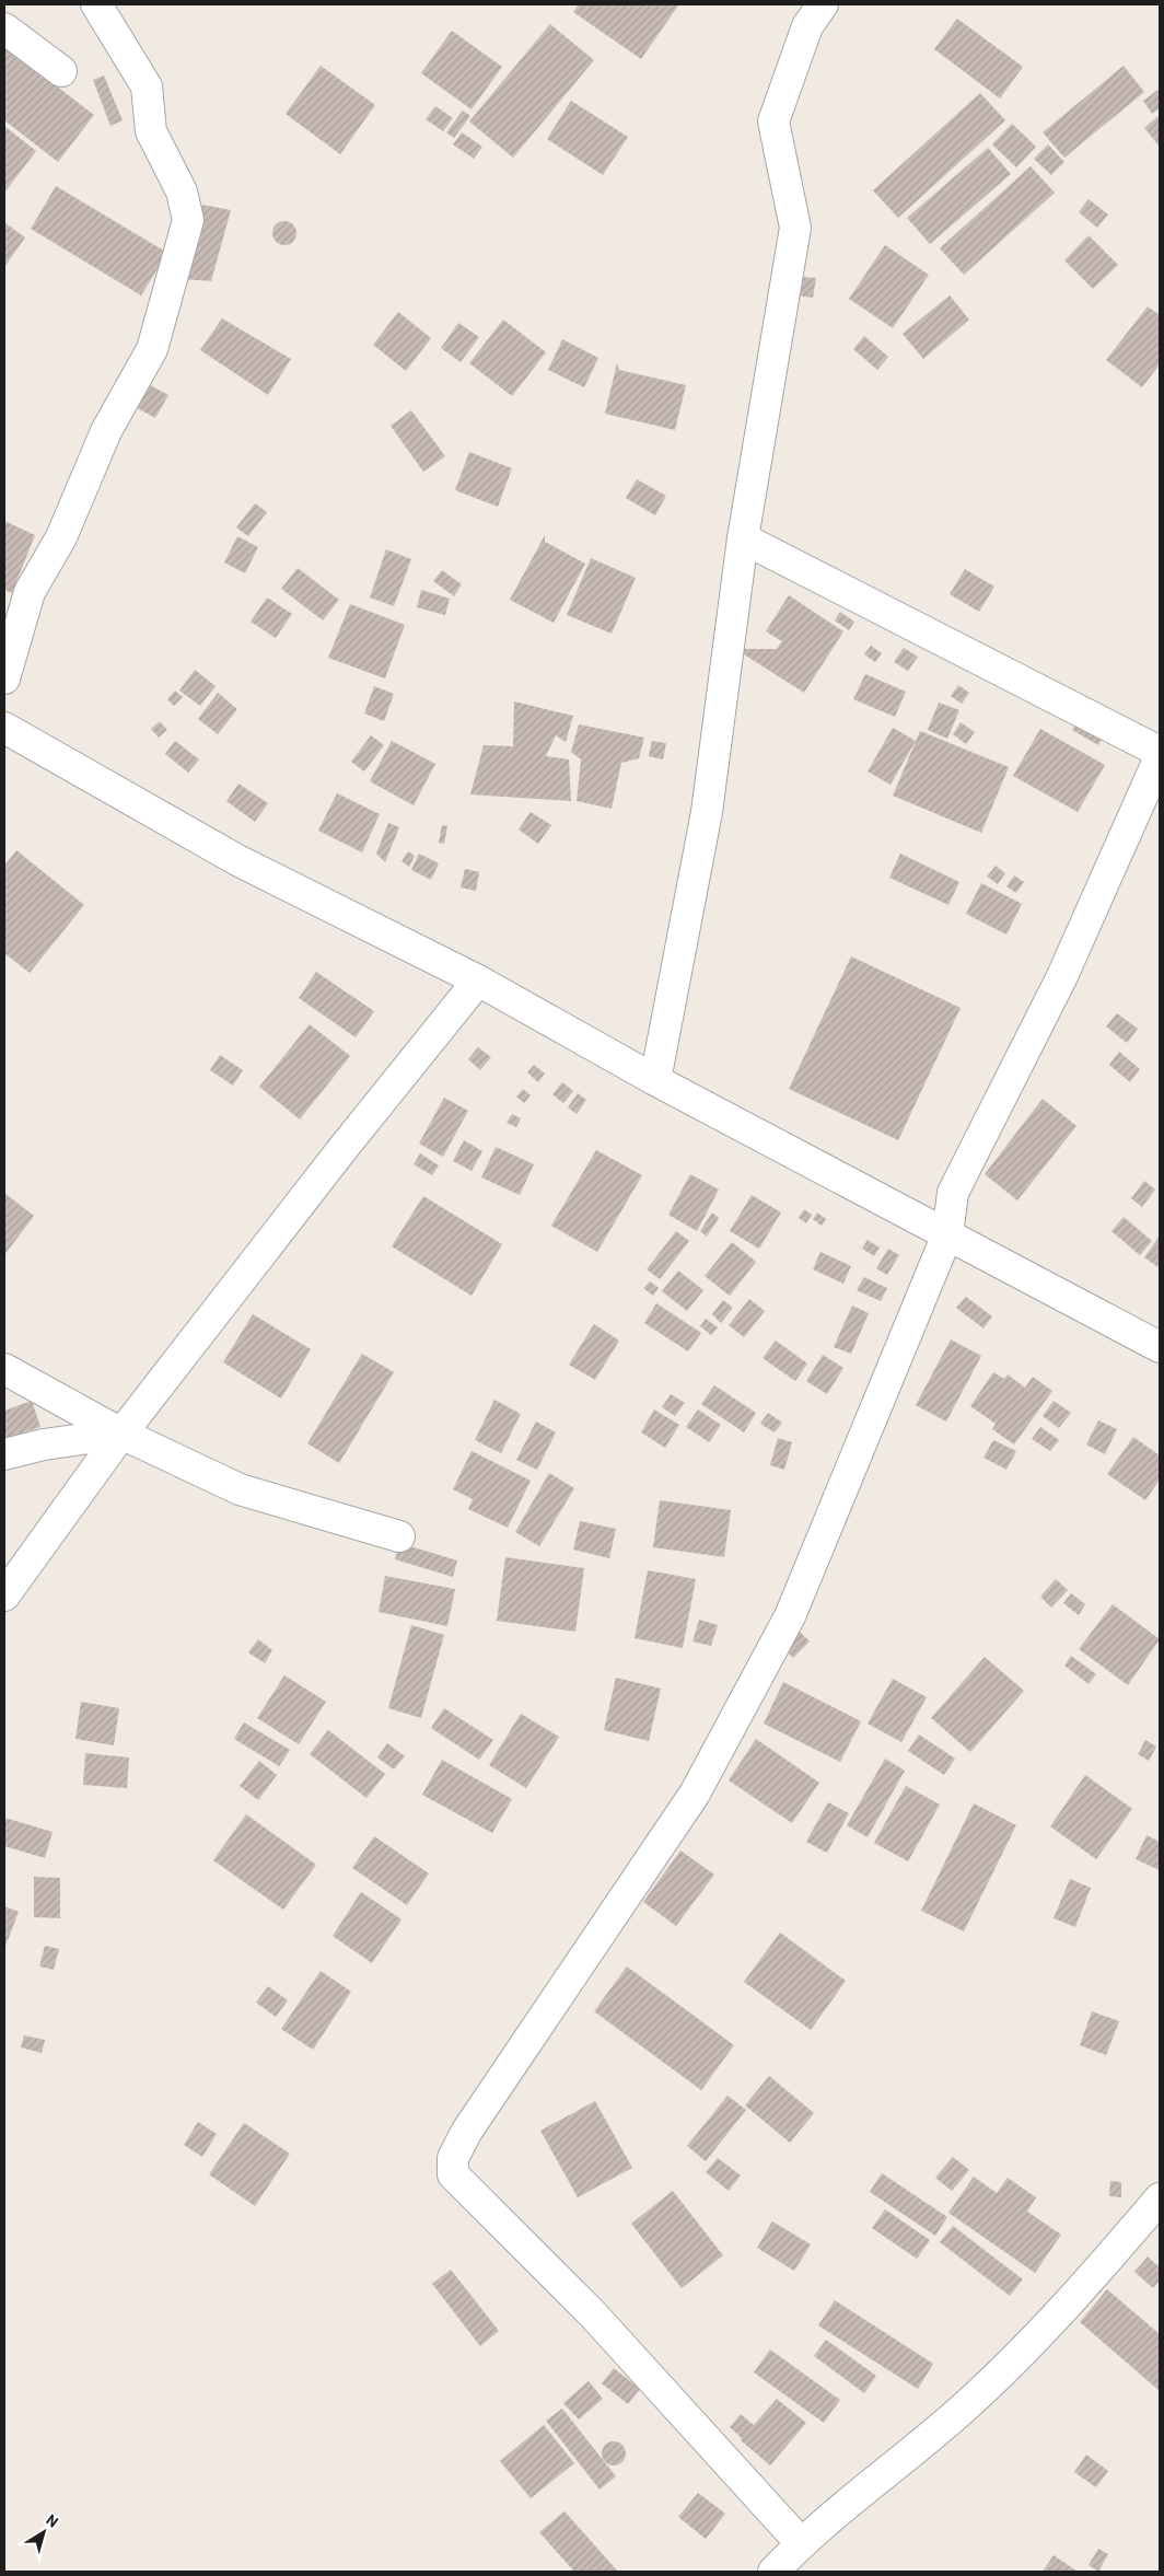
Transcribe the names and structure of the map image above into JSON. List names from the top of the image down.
{
  "north": "top right"
}
